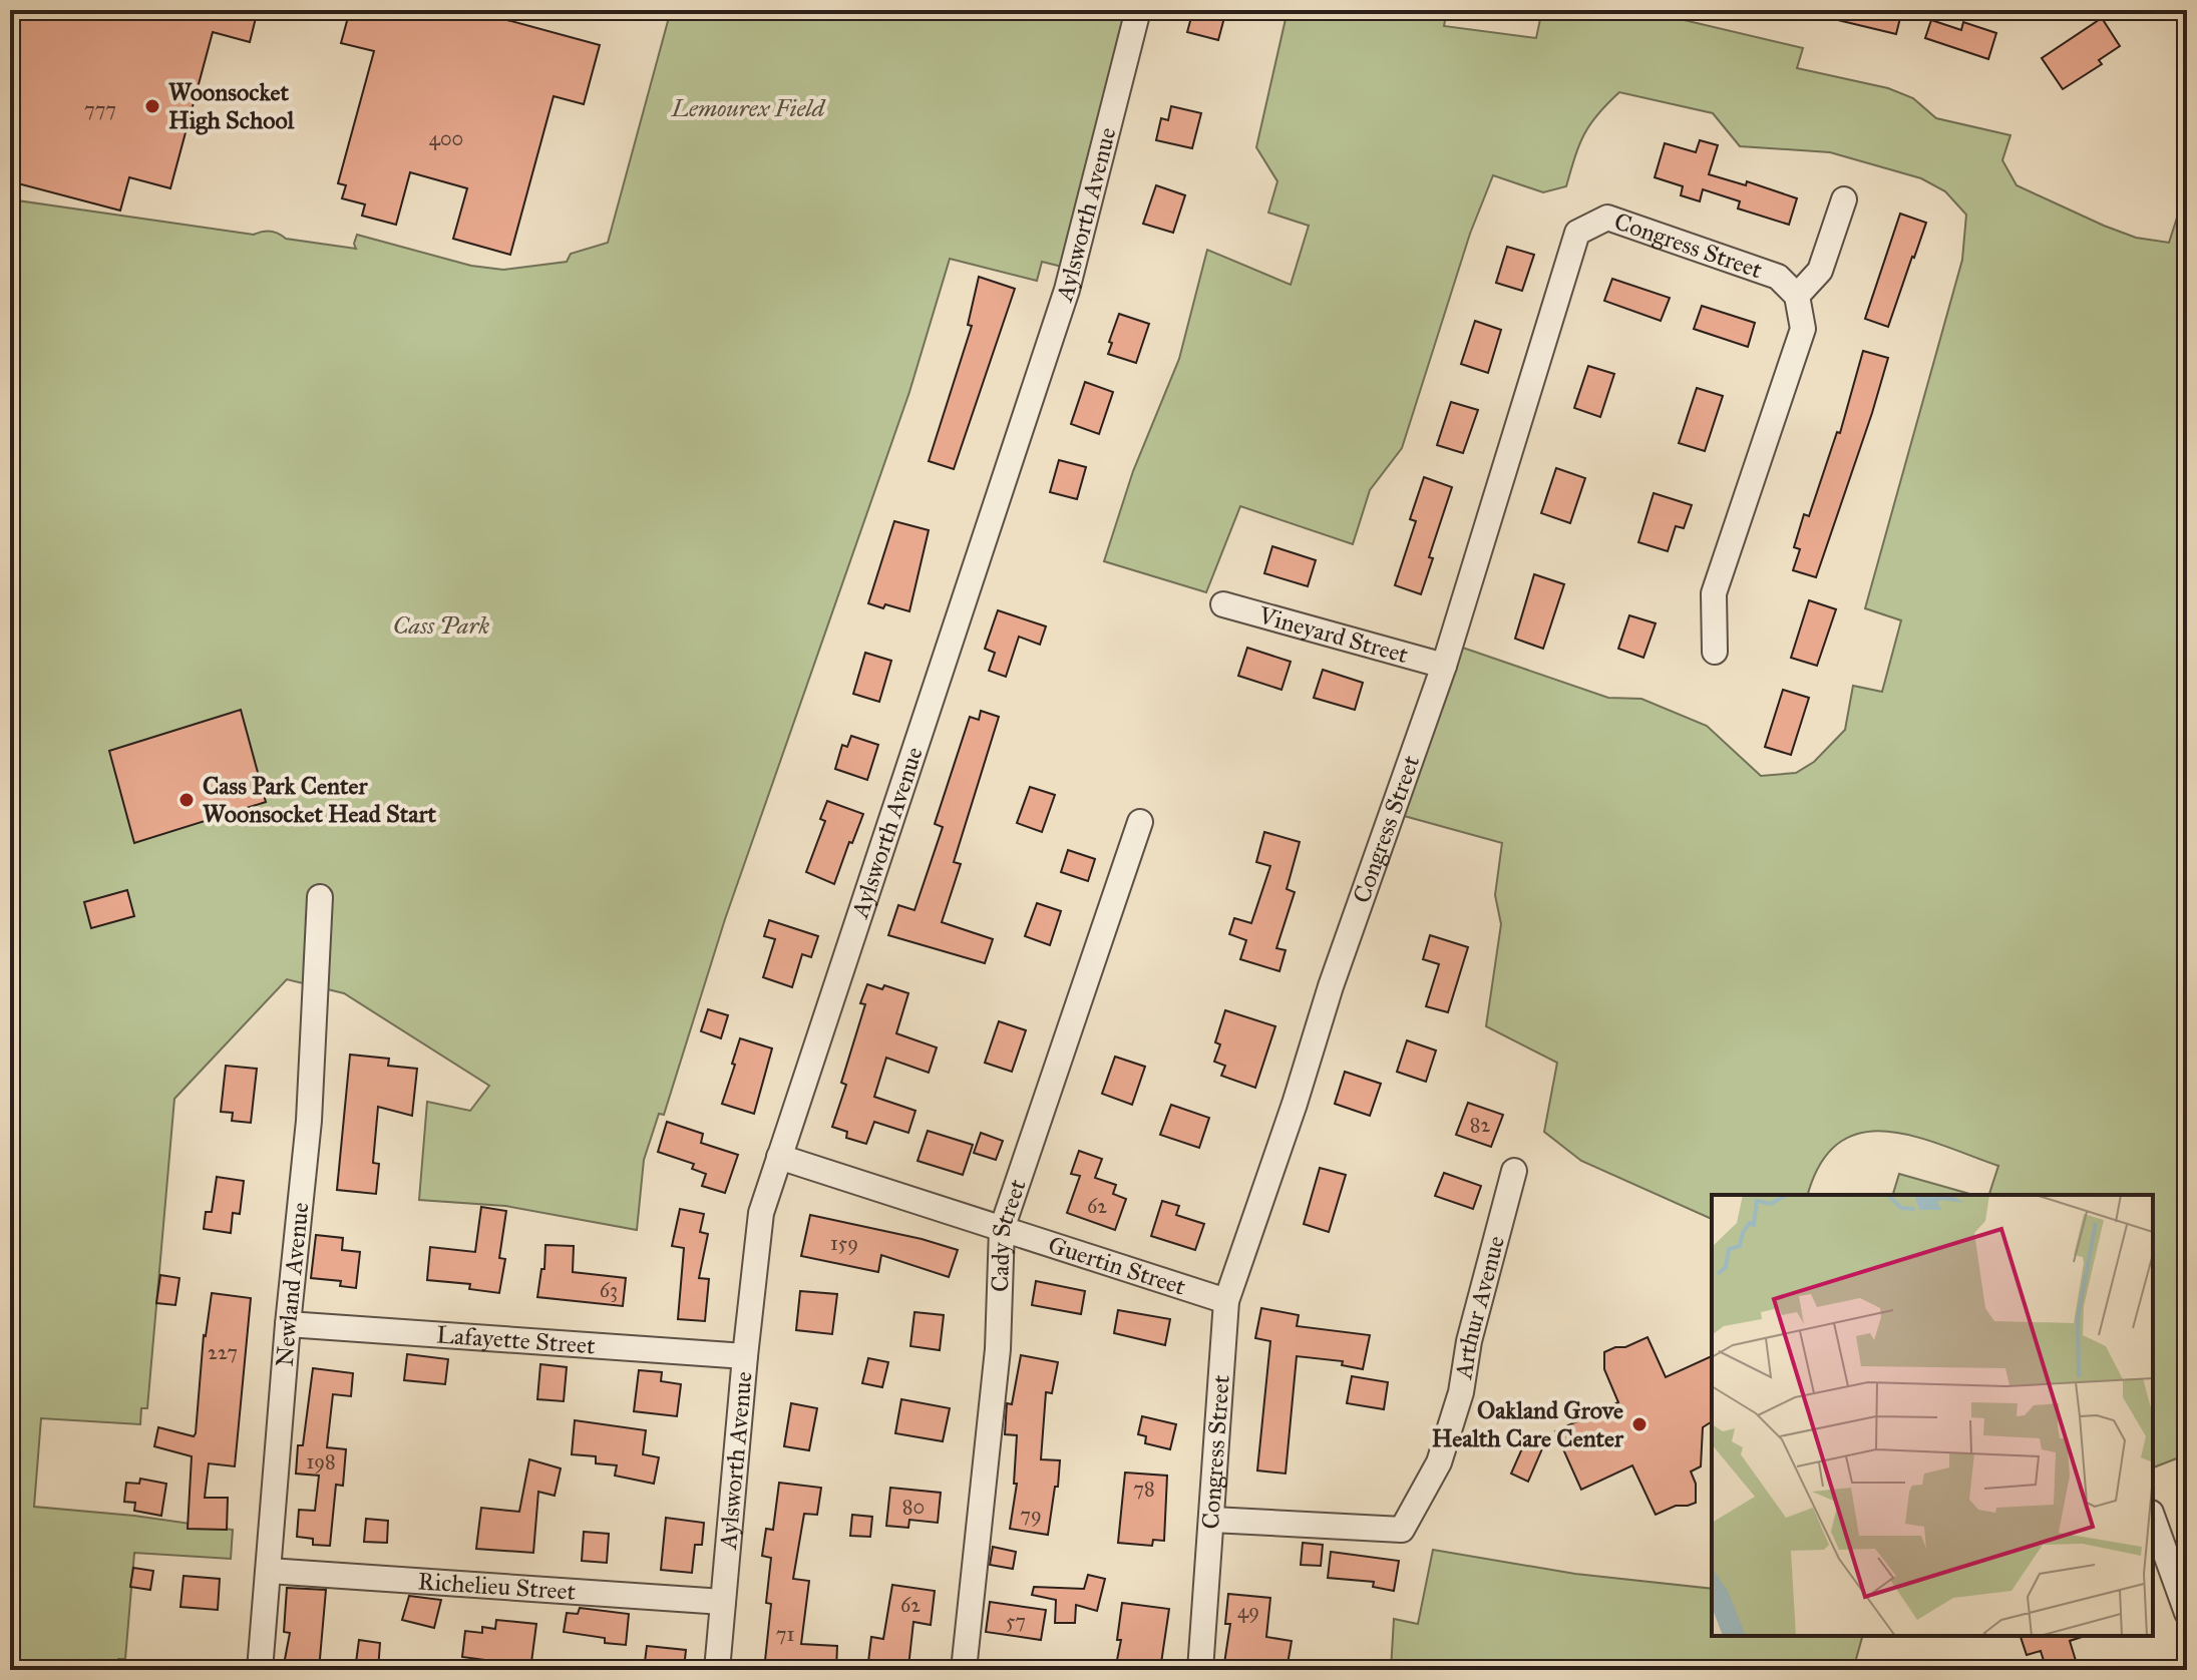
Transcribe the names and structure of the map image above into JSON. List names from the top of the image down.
{
  "streets": {
    "street": [
      "Aylsworth Avenue",
      "Congress Street",
      "Vineyard Street",
      "Cady Street",
      "Guertin Street",
      "Newland Avenue",
      "Arthur Avenue",
      "Lafayette Street",
      "Richelieu Street"
    ]
  },
  "crossings": [
    ["Aylsworth Avenue", "Guertin Street"],
    ["Aylsworth Avenue", "Lafayette Street"],
    ["Aylsworth Avenue", "Richelieu Street"],
    ["Congress Street", "Vineyard Street"],
    ["Congress Street", "Guertin Street"],
    ["Congress Street", "Arthur Avenue"],
    ["Cady Street", "Guertin Street"],
    ["Newland Avenue", "Lafayette Street"],
    ["Newland Avenue", "Richelieu Street"]
  ],
  "parks": ["Lemourex Field", "Cass Park"],
  "places": ["Woonsocket High School", "Cass Park Center Woonsocket Head Start", "Oakland Grove Health Care Center"],
  "house_numbers": [
    "777",
    "400",
    "82",
    "62",
    "159",
    "63",
    "227",
    "198",
    "78",
    "80",
    "79",
    "62",
    "49",
    "57",
    "71"
  ]
}
